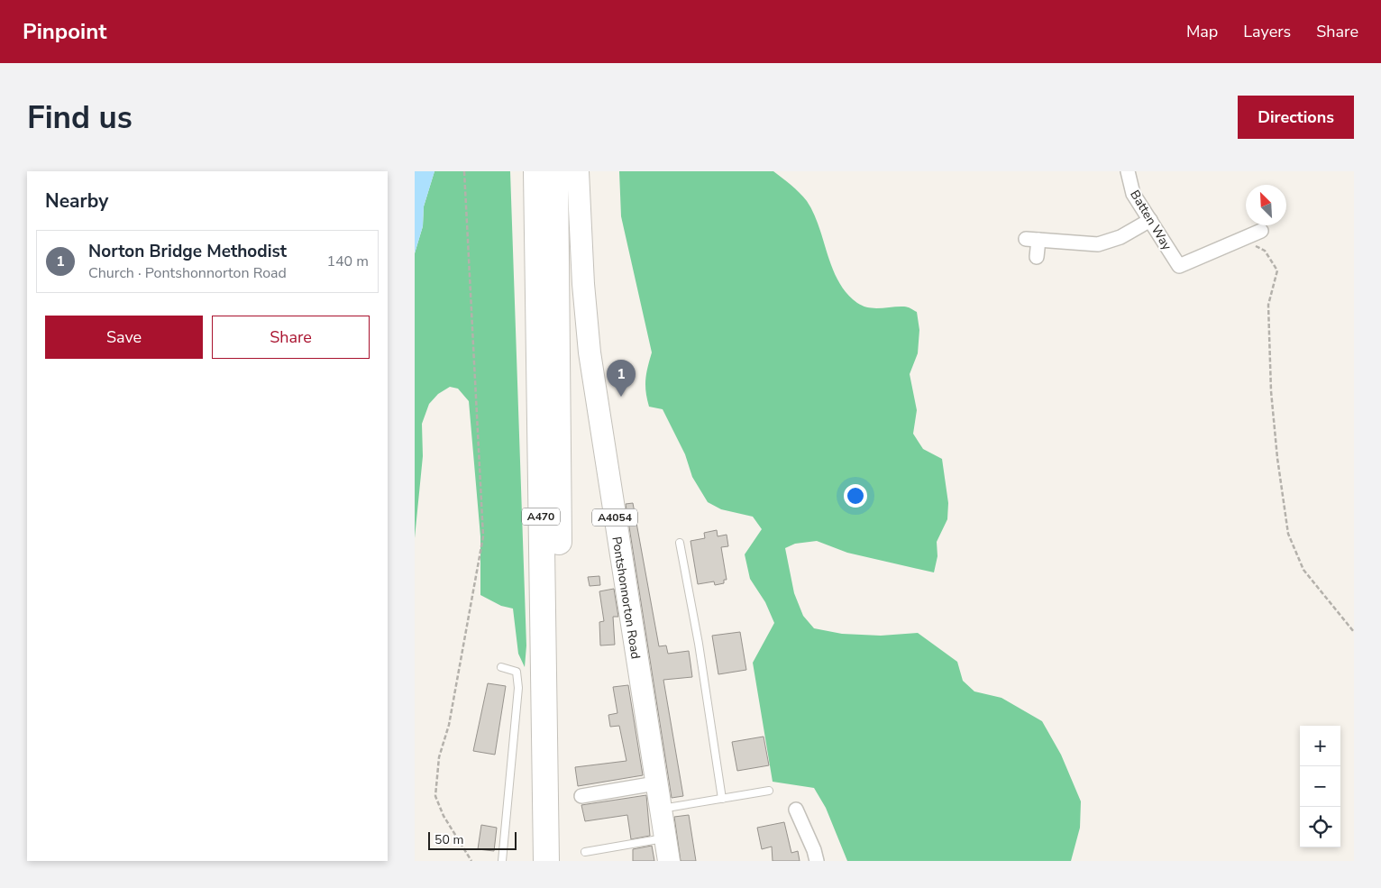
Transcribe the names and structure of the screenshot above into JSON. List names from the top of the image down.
{
  "streets": {
    "highway": ["A470"],
    "main road": ["A4054", "Pontshonnorton Road"],
    "street": ["Batten Way"]
  },
  "scale_bar": "50 m",
  "north": "top left",
  "page": {
    "header": "Pinpoint",
    "nav": ["Map", "Layers", "Share"],
    "buttons": [
      "Directions",
      ["Save", "Share"]
    ],
    "title": "Find us",
    "heading": "Nearby",
    "list": [
      {
        "mark": "1",
        "name": "Norton Bridge Methodist",
        "note": "Church · Pontshonnorton Road",
        "value": "140 m"
      }
    ],
    "pins": "1",
    "map_buttons": ["+", "−"],
    "scale": "50 m"
  }
}
